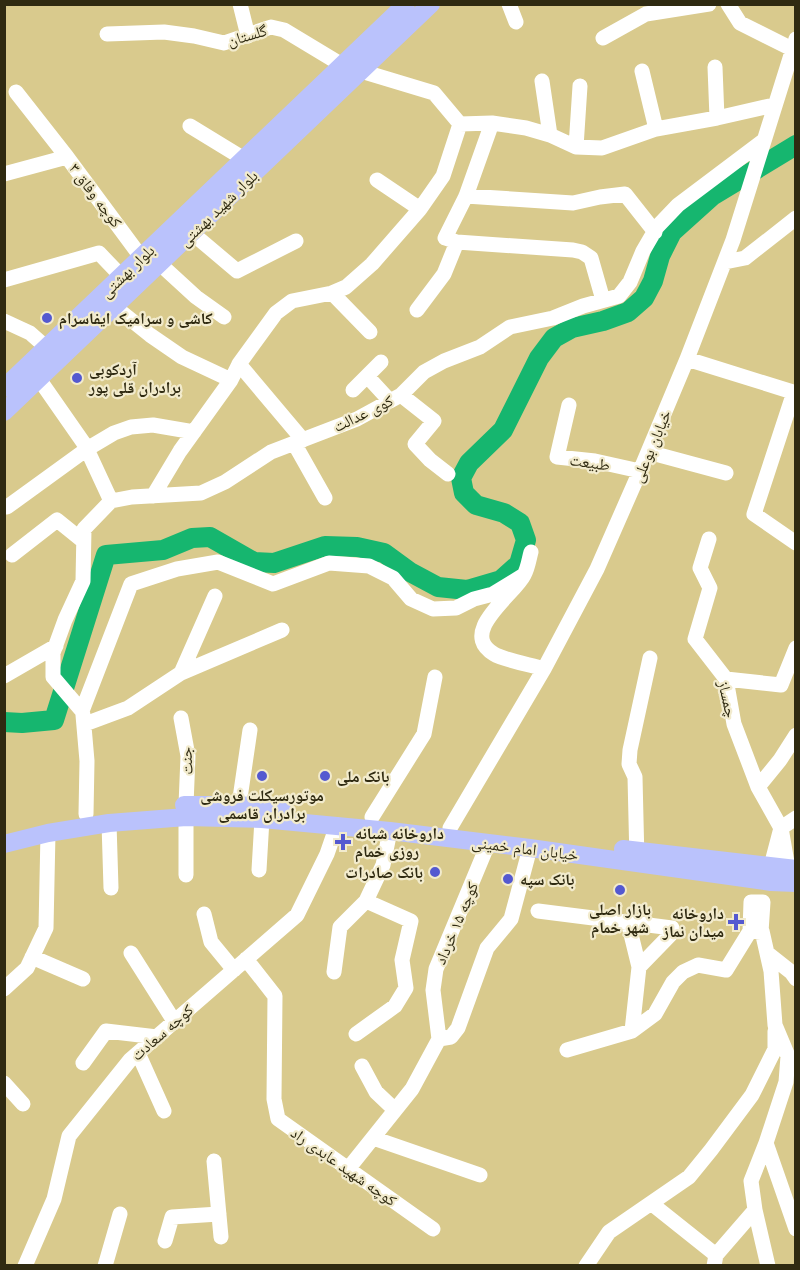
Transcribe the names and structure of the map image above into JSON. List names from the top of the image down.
{
  "streets": {
    "main road": ["بلوار شهید بهشتی", "بلوار بهشتی", "خیابان امام خمینی"],
    "street": [
      "گلستان",
      "کوچه وفاق ۳",
      "کوی عدالت",
      "خیابان بوعلی",
      "طبيعت",
      "چمساز",
      "جنت",
      "کوچه ۱۵ خرداد",
      "کوچه سعادت",
      "کوچه شهید عابدی راد"
    ]
  },
  "crossings": [
    ["گلستان", "بلوار بهشتی"],
    ["کوچه وفاق ۳", "بلوار بهشتی"],
    ["کوی عدالت", "خیابان بوعلی"],
    ["خیابان بوعلی", "طبيعت"],
    ["خیابان بوعلی", "خیابان امام خمینی"],
    ["چمساز", "خیابان امام خمینی"],
    ["جنت", "خیابان امام خمینی"],
    ["خیابان امام خمینی", "کوچه ۱۵ خرداد"],
    ["خیابان امام خمینی", "کوچه سعادت"],
    ["کوچه سعادت", "کوچه شهید عابدی راد"]
  ],
  "places": {
    "other": [
      "کاشی و سرامیک ایفاسرام",
      "آردکوبی برادران قلی پور",
      "موتورسیکلت فروشی برادران قاسمی",
      "بانک ملی",
      "بانک صادرات",
      "بانک سپه",
      "بازار اصلی شهر خمام"
    ],
    "health": ["داروخانه شبانه روزی خمام", "داروخانه میدان نماز"]
  }
}
